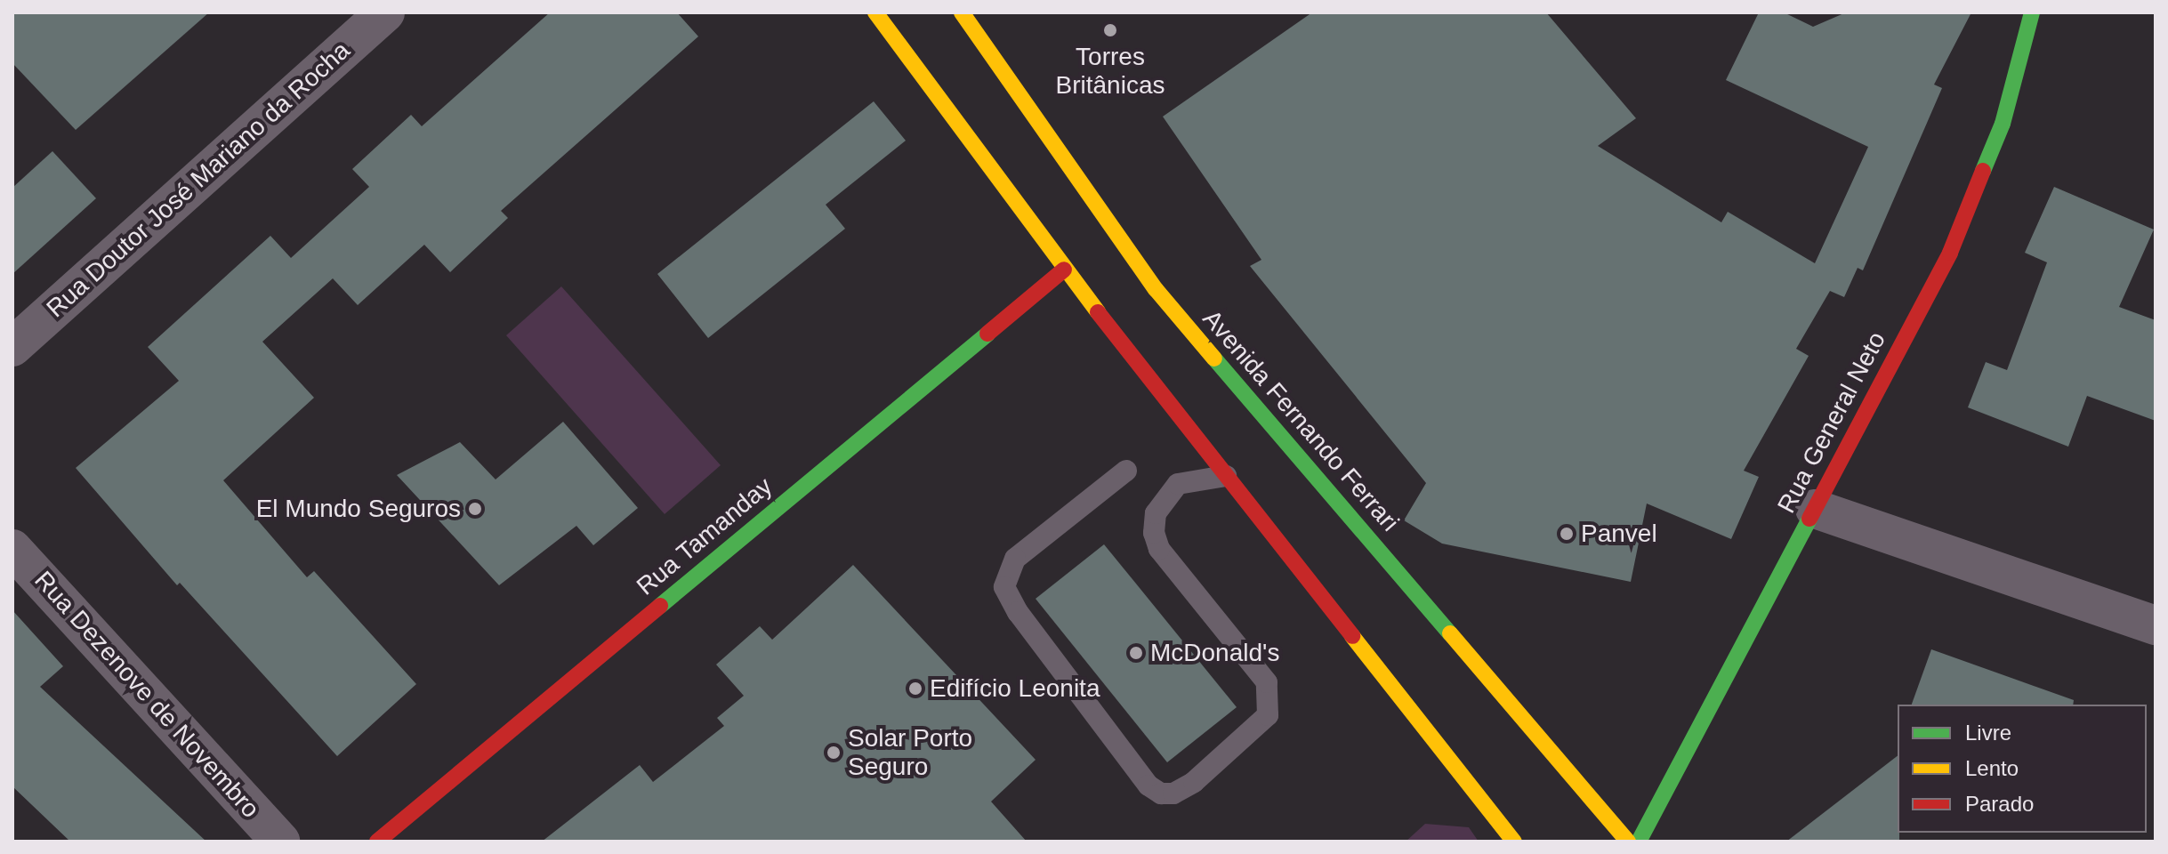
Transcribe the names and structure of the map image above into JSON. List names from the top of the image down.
{
  "streets": {
    "main road": ["Avenida Fernando Ferrari", "Rua General Neto", "Rua Tamanday"],
    "street": ["Rua Doutor José Mariano da Rocha", "Rua Dezenove de Novembro"]
  },
  "places": [
    "Torres Britânicas",
    "El Mundo Seguros",
    "Panvel",
    "McDonald's",
    "Edifício Leonita",
    "Solar Porto Seguro"
  ],
  "legend": ["Livre", "Lento", "Parado"]
}
